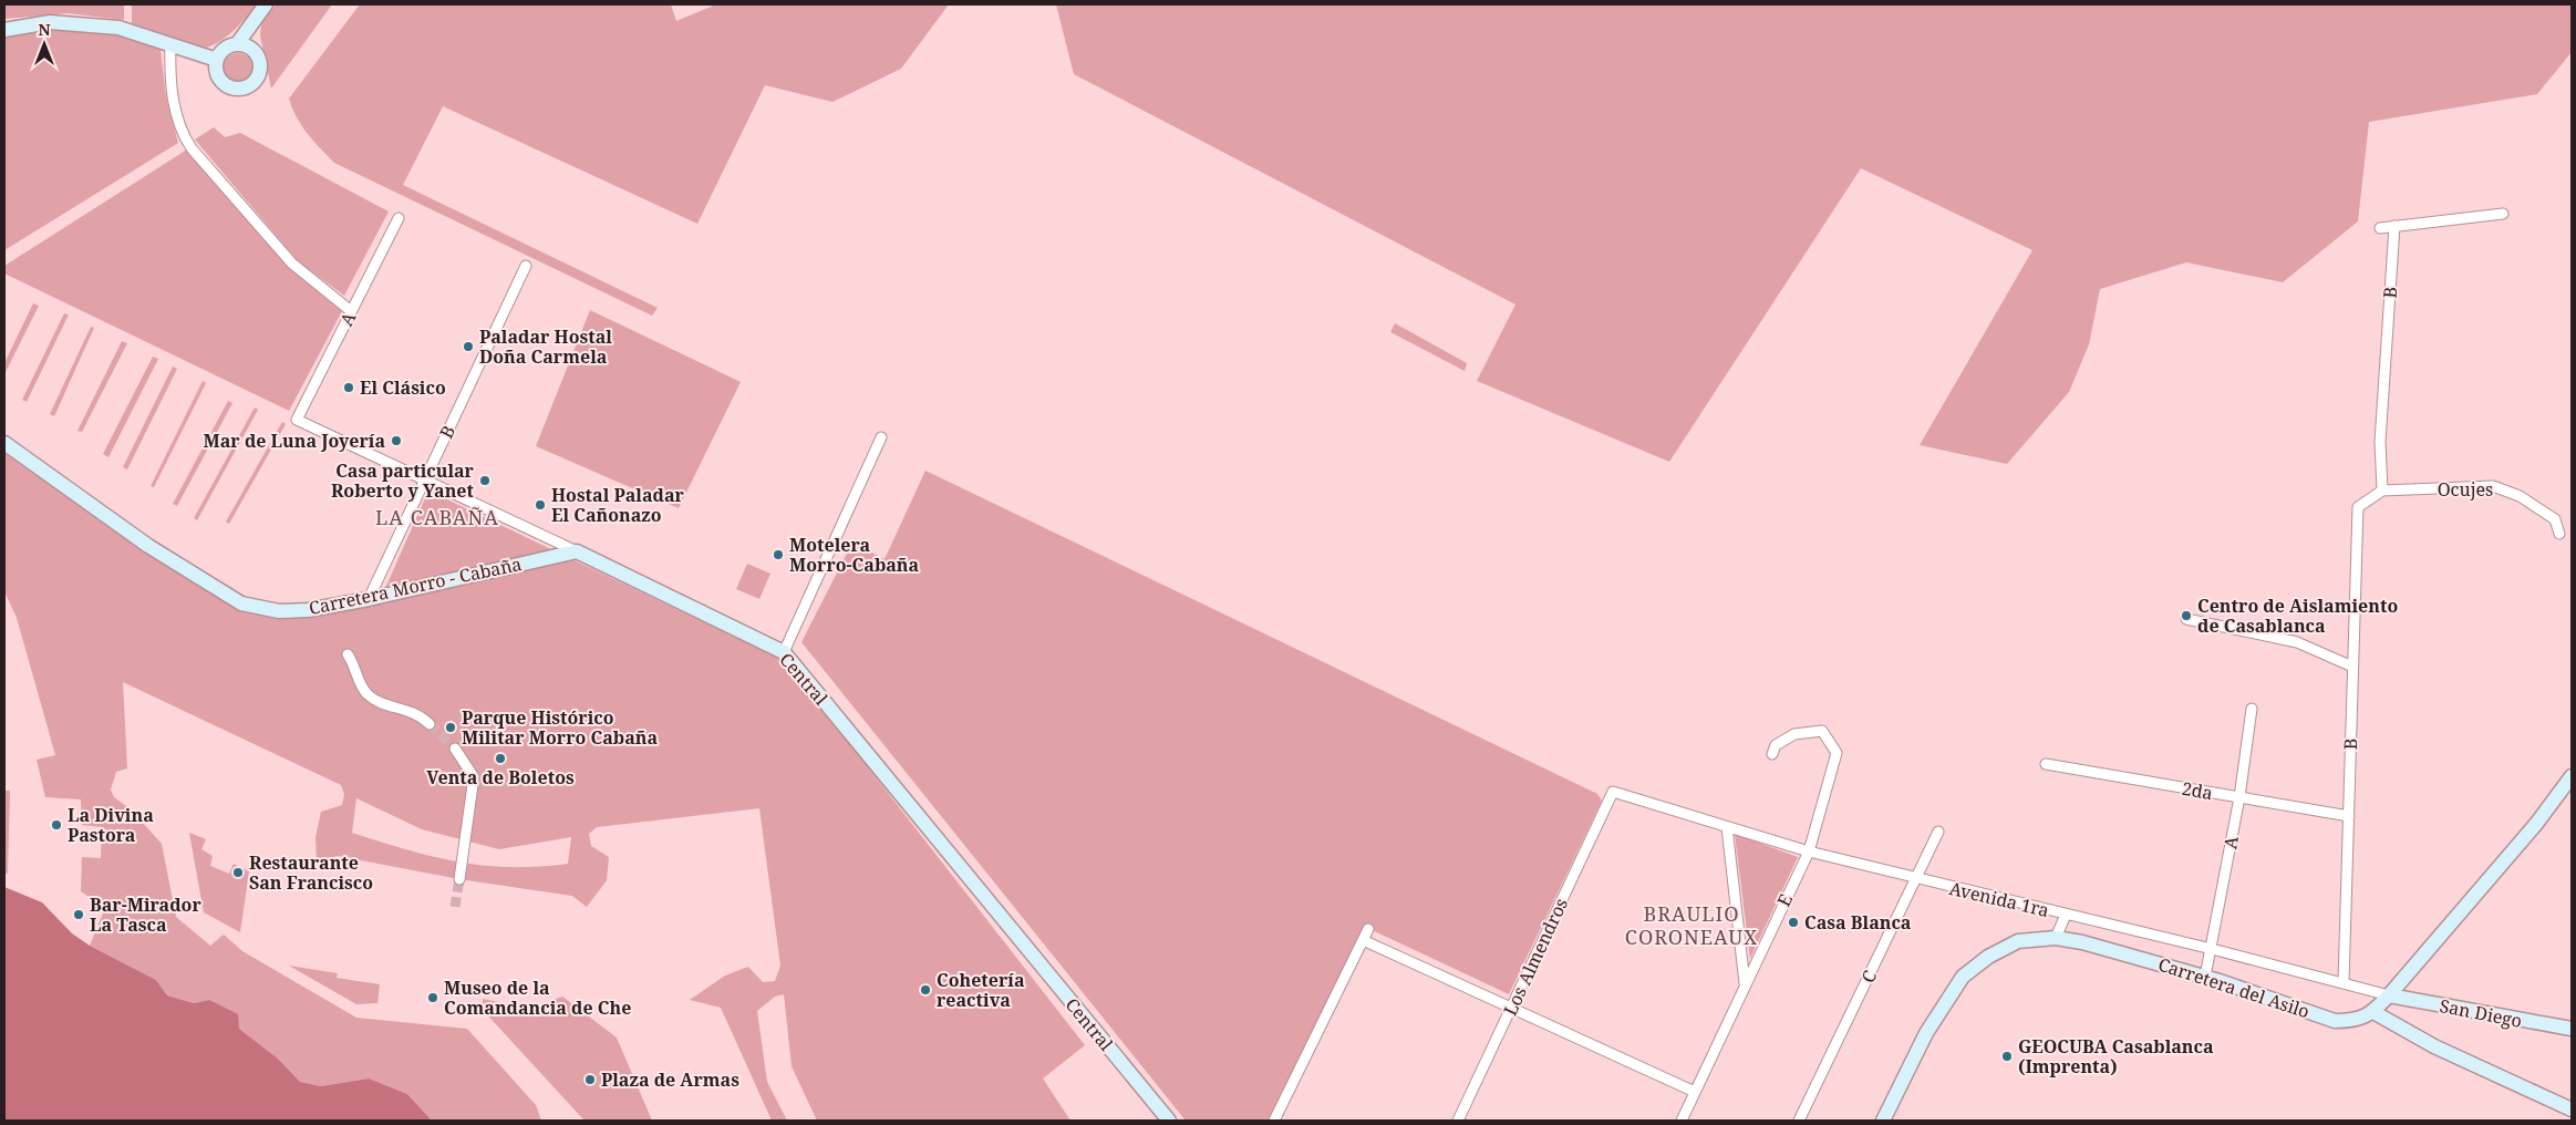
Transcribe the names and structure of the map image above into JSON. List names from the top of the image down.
{
  "streets": {
    "street": [
      "B",
      "A",
      "Ocujes",
      "Carretera Morro - Cabaña",
      "Central",
      "2da",
      "Avenida 1ra",
      "E",
      "Los Almendros",
      "C",
      "Carretera del Asilo",
      "San Diego"
    ]
  },
  "crossings": [
    ["B", "Ocujes"],
    ["B", "Carretera Morro - Cabaña"],
    ["B", "Central"],
    ["B", "2da"],
    ["B", "Avenida 1ra"],
    ["A", "Central"],
    ["A", "2da"],
    ["A", "Avenida 1ra"],
    ["A", "Carretera del Asilo"],
    ["Carretera Morro - Cabaña", "Central"],
    ["Avenida 1ra", "E"],
    ["Avenida 1ra", "Los Almendros"],
    ["Avenida 1ra", "C"],
    ["Avenida 1ra", "Carretera del Asilo"],
    ["Avenida 1ra", "San Diego"],
    ["Carretera del Asilo", "San Diego"]
  ],
  "districts": ["LA CABAÑA", "BRAULIO CORONEAUX"],
  "places": [
    "Paladar Hostal Doña Carmela",
    "El Clásico",
    "Mar de Luna Joyería",
    "Casa particular Roberto y Yanet",
    "Hostal Paladar El Cañonazo",
    "Motelera Morro-Cabaña",
    "Centro de Aislamiento de Casablanca",
    "Parque Histórico Militar Morro Cabaña",
    "Venta de Boletos",
    "La Divina Pastora",
    "Restaurante San Francisco",
    "Bar-Mirador La Tasca",
    "Casa Blanca",
    "Cohetería reactiva",
    "Museo de la Comandancia de Che",
    "GEOCUBA Casablanca (Imprenta)",
    "Plaza de Armas"
  ],
  "north": "top"
}
